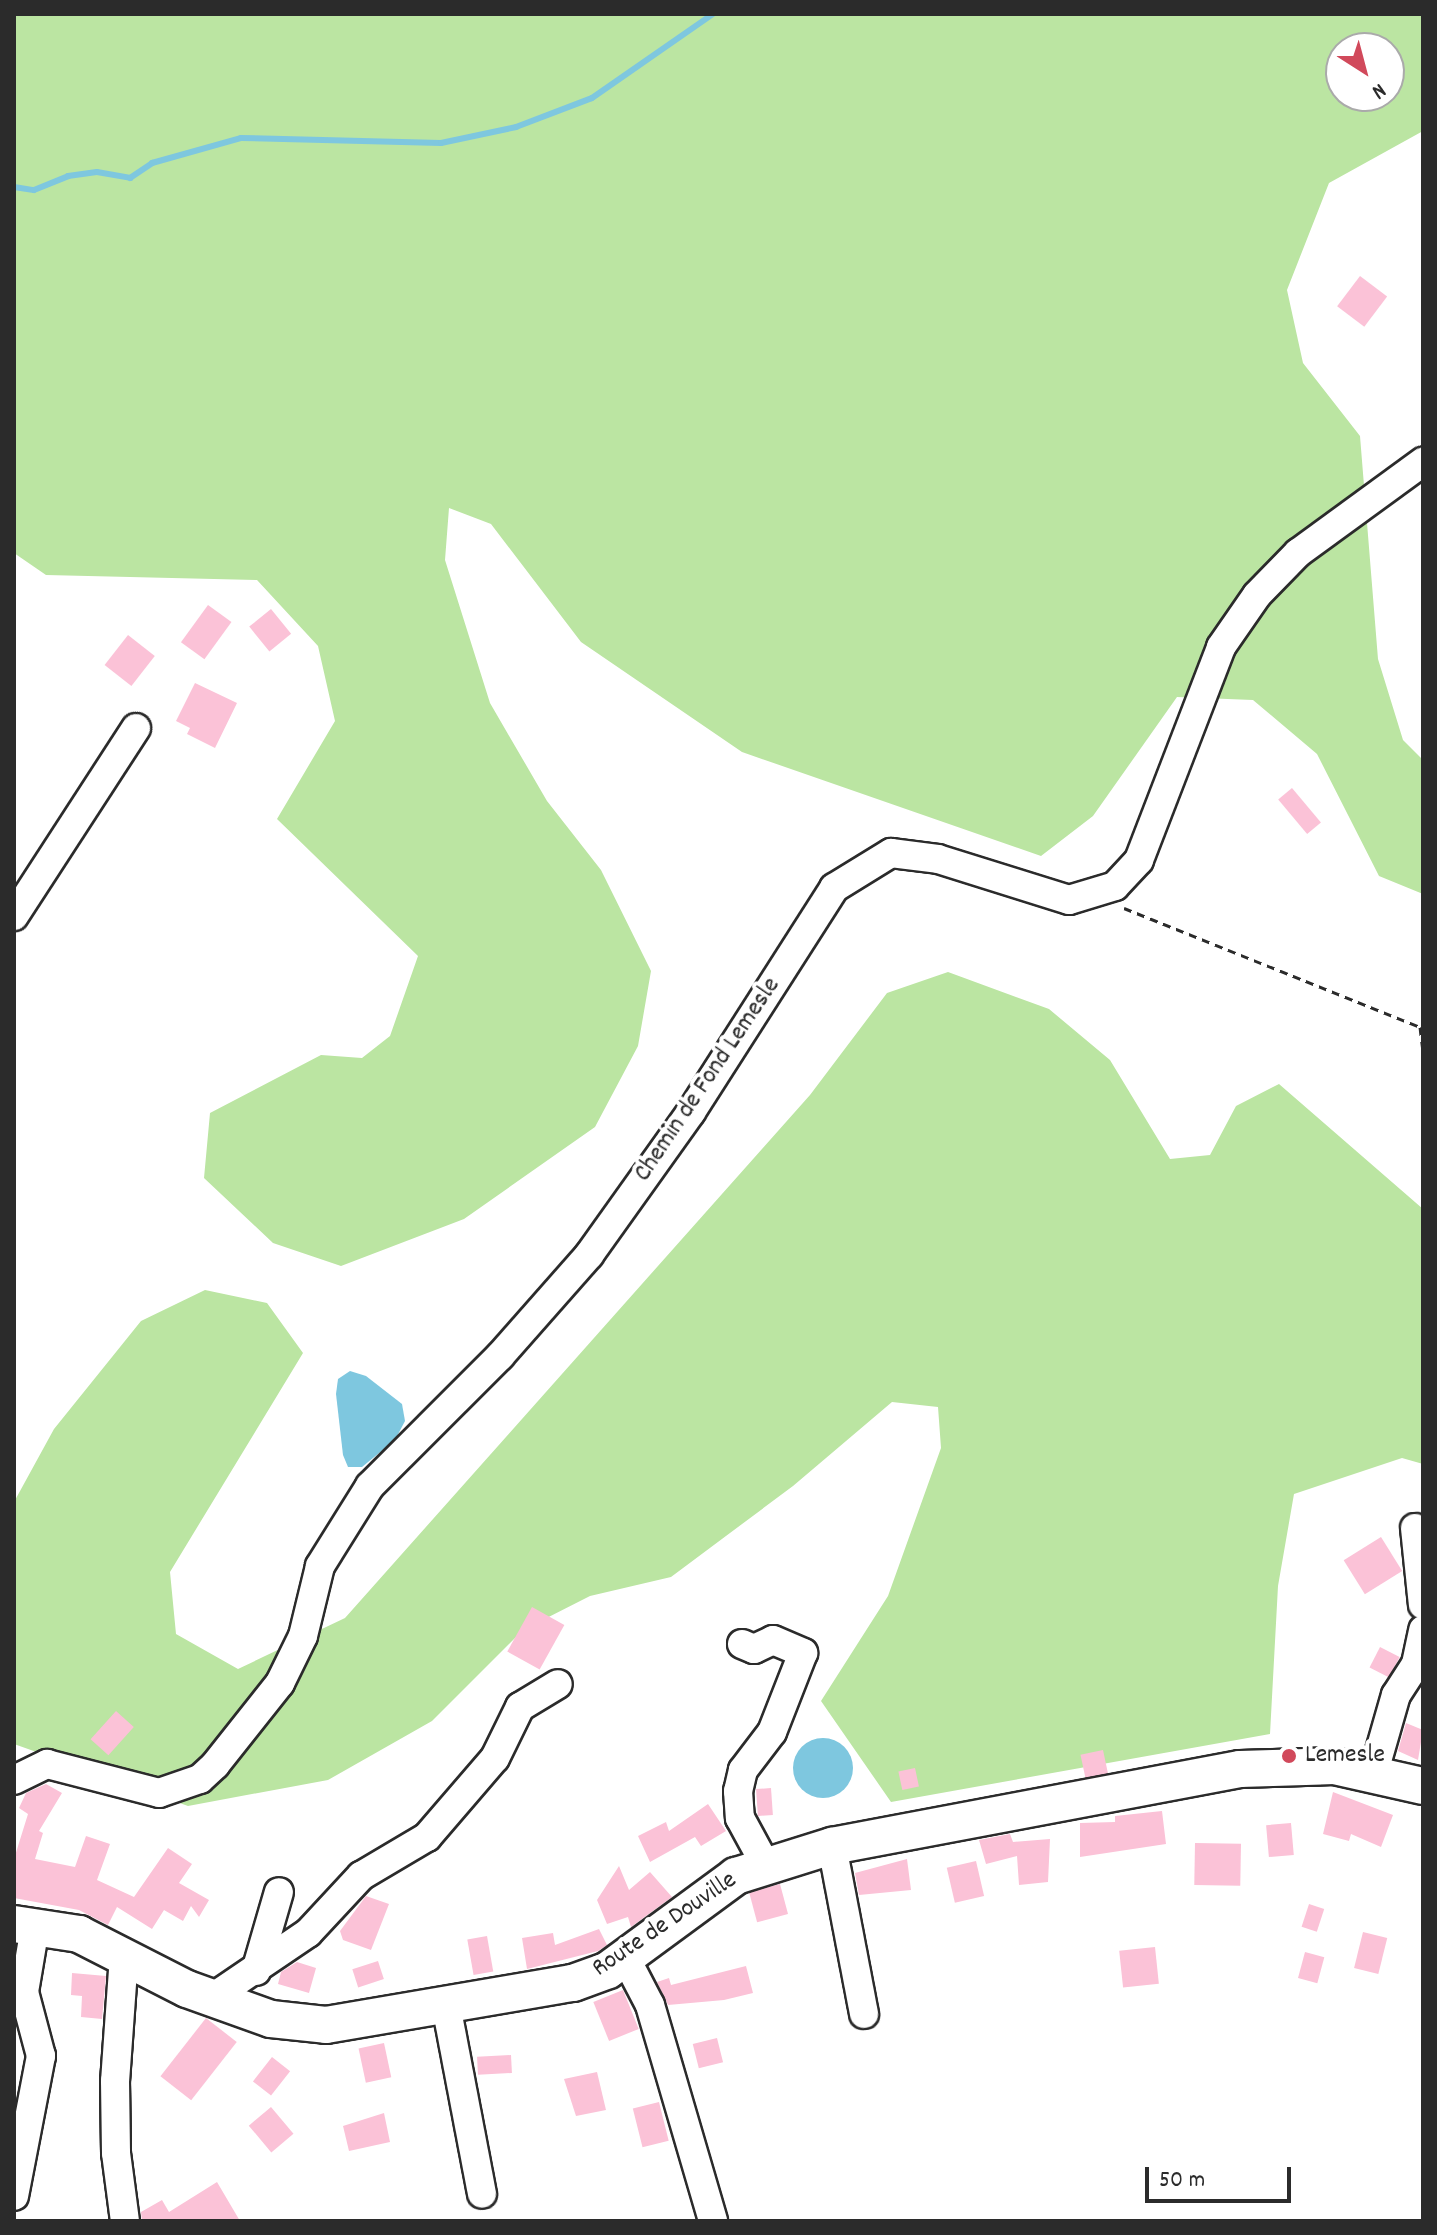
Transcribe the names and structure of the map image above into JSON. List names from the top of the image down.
{
  "streets": {
    "main road": ["Route de Douville"],
    "street": ["Chemin de Fond Lemesle"]
  },
  "places": ["Lemesle"],
  "scale_bar": "50 m",
  "north": "bottom right"
}
